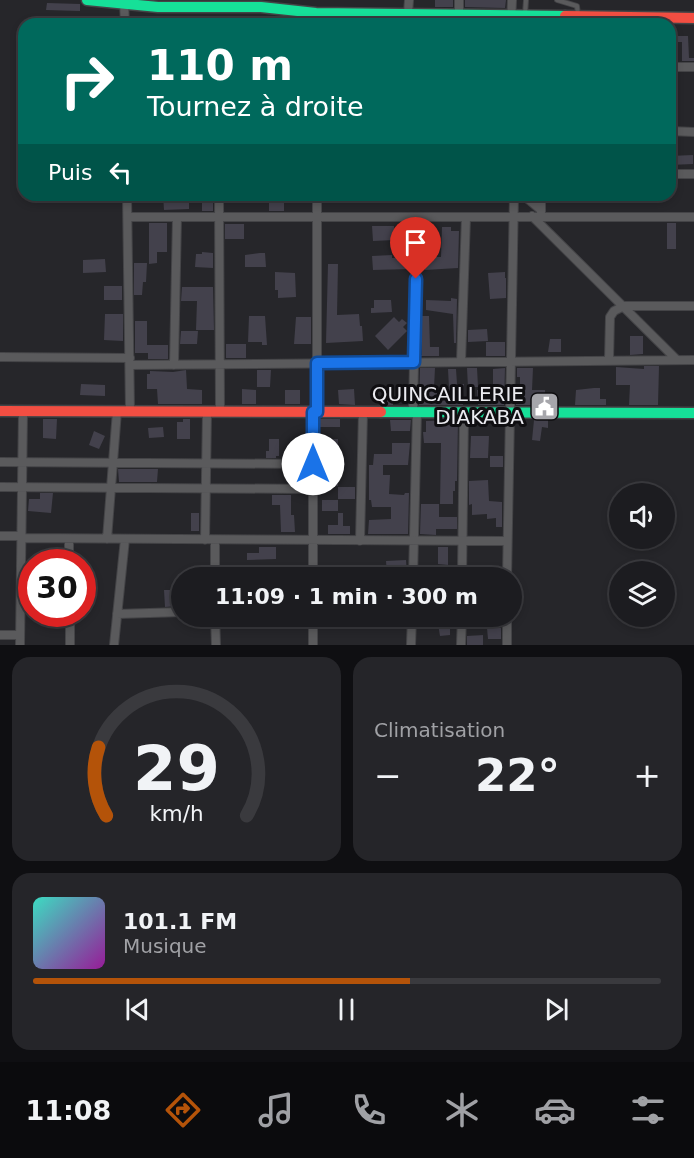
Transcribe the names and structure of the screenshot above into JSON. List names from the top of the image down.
{
  "places": {
    "public building": ["QUINCAILLERIE DIAKABA"]
  },
  "page": {
    "turn": ["110 m", "Tournez à droite"],
    "then": "Puis",
    "limit": "30",
    "trip": "11:09 · 1 min · 300 m",
    "tile": "Climatisation",
    "heat": ["−", "22°", "+"],
    "song": ["101.1 FM", "Musique"],
    "tabs": "11:08",
    "gauge": ["29", "km/h"]
  }
}
